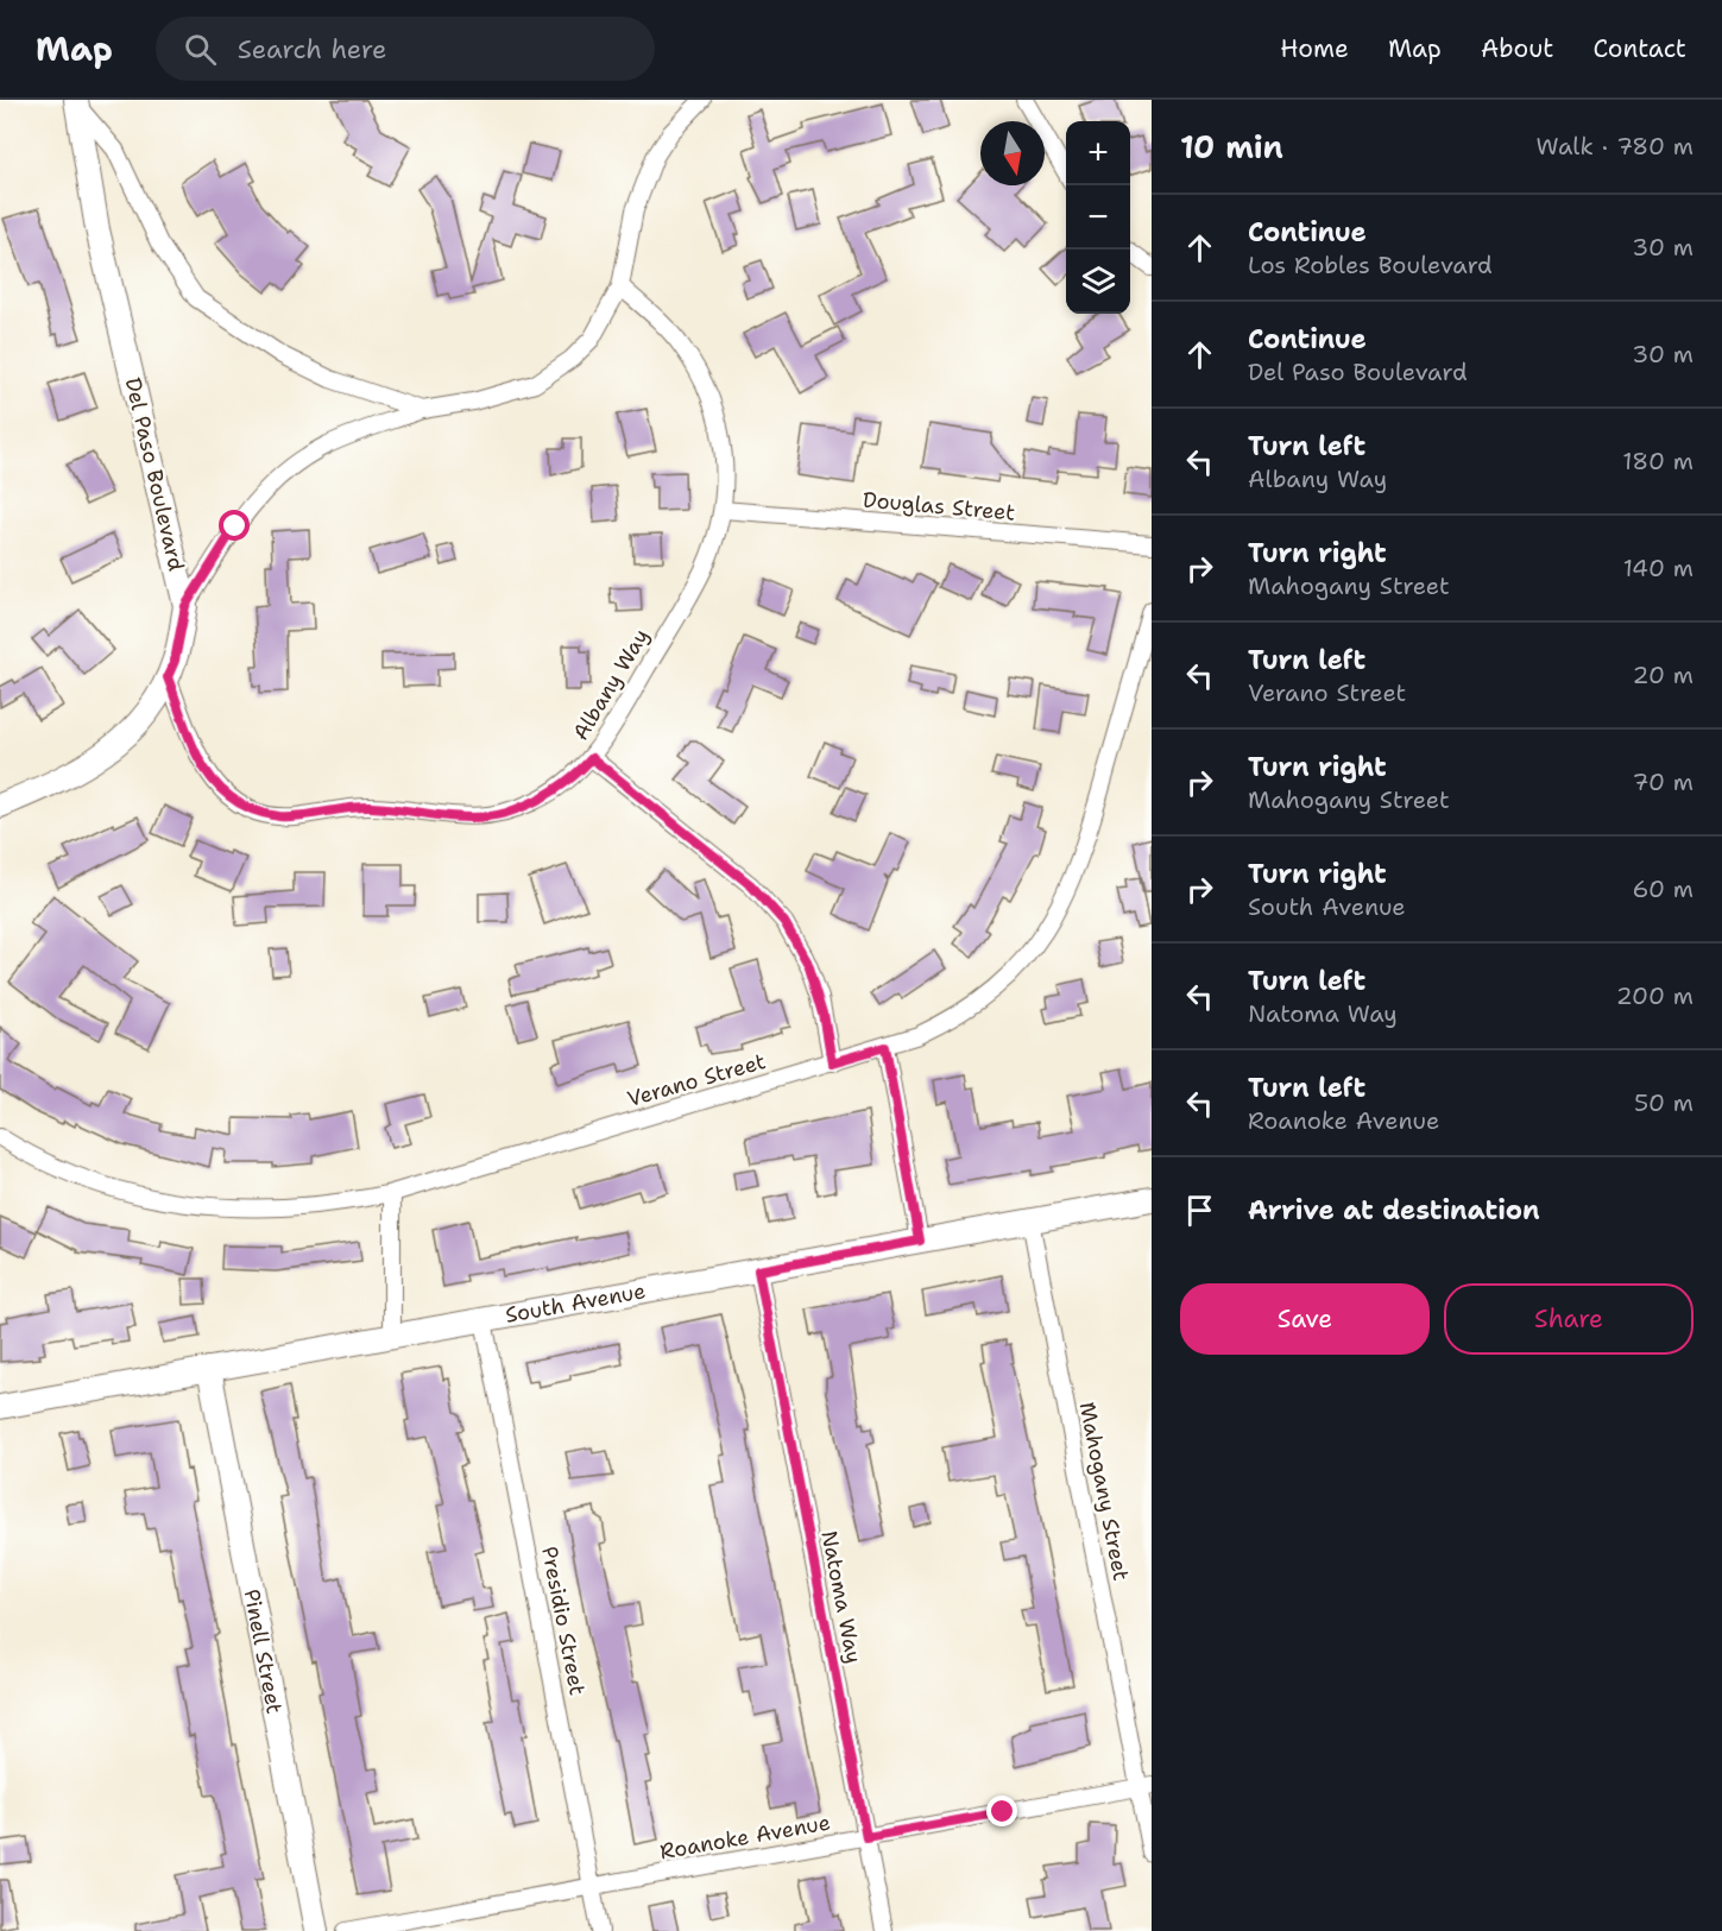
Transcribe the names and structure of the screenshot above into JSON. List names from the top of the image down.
{
  "streets": {
    "street": [
      "Del Paso Boulevard",
      "Douglas Street",
      "Albany Way",
      "Verano Street",
      "South Avenue",
      "Mahogany Street",
      "Natoma Way",
      "Presidio Street",
      "Pinell Street",
      "Roanoke Avenue"
    ]
  },
  "crossings": [
    ["Del Paso Boulevard", "Albany Way"],
    ["Douglas Street", "Albany Way"],
    ["South Avenue", "Mahogany Street"],
    ["South Avenue", "Natoma Way"],
    ["South Avenue", "Presidio Street"],
    ["South Avenue", "Pinell Street"],
    ["Mahogany Street", "Roanoke Avenue"],
    ["Natoma Way", "Roanoke Avenue"],
    ["Presidio Street", "Roanoke Avenue"]
  ],
  "north": "bottom",
  "page": {
    "header": "Map",
    "search": "Search here",
    "nav": [
      "Home",
      "Map",
      "About",
      "Contact"
    ],
    "heading": ["10 min", "Walk · 780 m"],
    "map_buttons": ["+", "−"],
    "list": [
      ["Continue", "Los Robles Boulevard", "30 m"],
      ["Continue", "Del Paso Boulevard", "30 m"],
      ["Turn left", "Albany Way", "180 m"],
      ["Turn right", "Mahogany Street", "140 m"],
      ["Turn left", "Verano Street", "20 m"],
      ["Turn right", "Mahogany Street", "70 m"],
      ["Turn right", "South Avenue", "60 m"],
      ["Turn left", "Natoma Way", "200 m"],
      ["Turn left", "Roanoke Avenue", "50 m"],
      "Arrive at destination"
    ],
    "buttons": ["Save", "Share"]
  }
}
